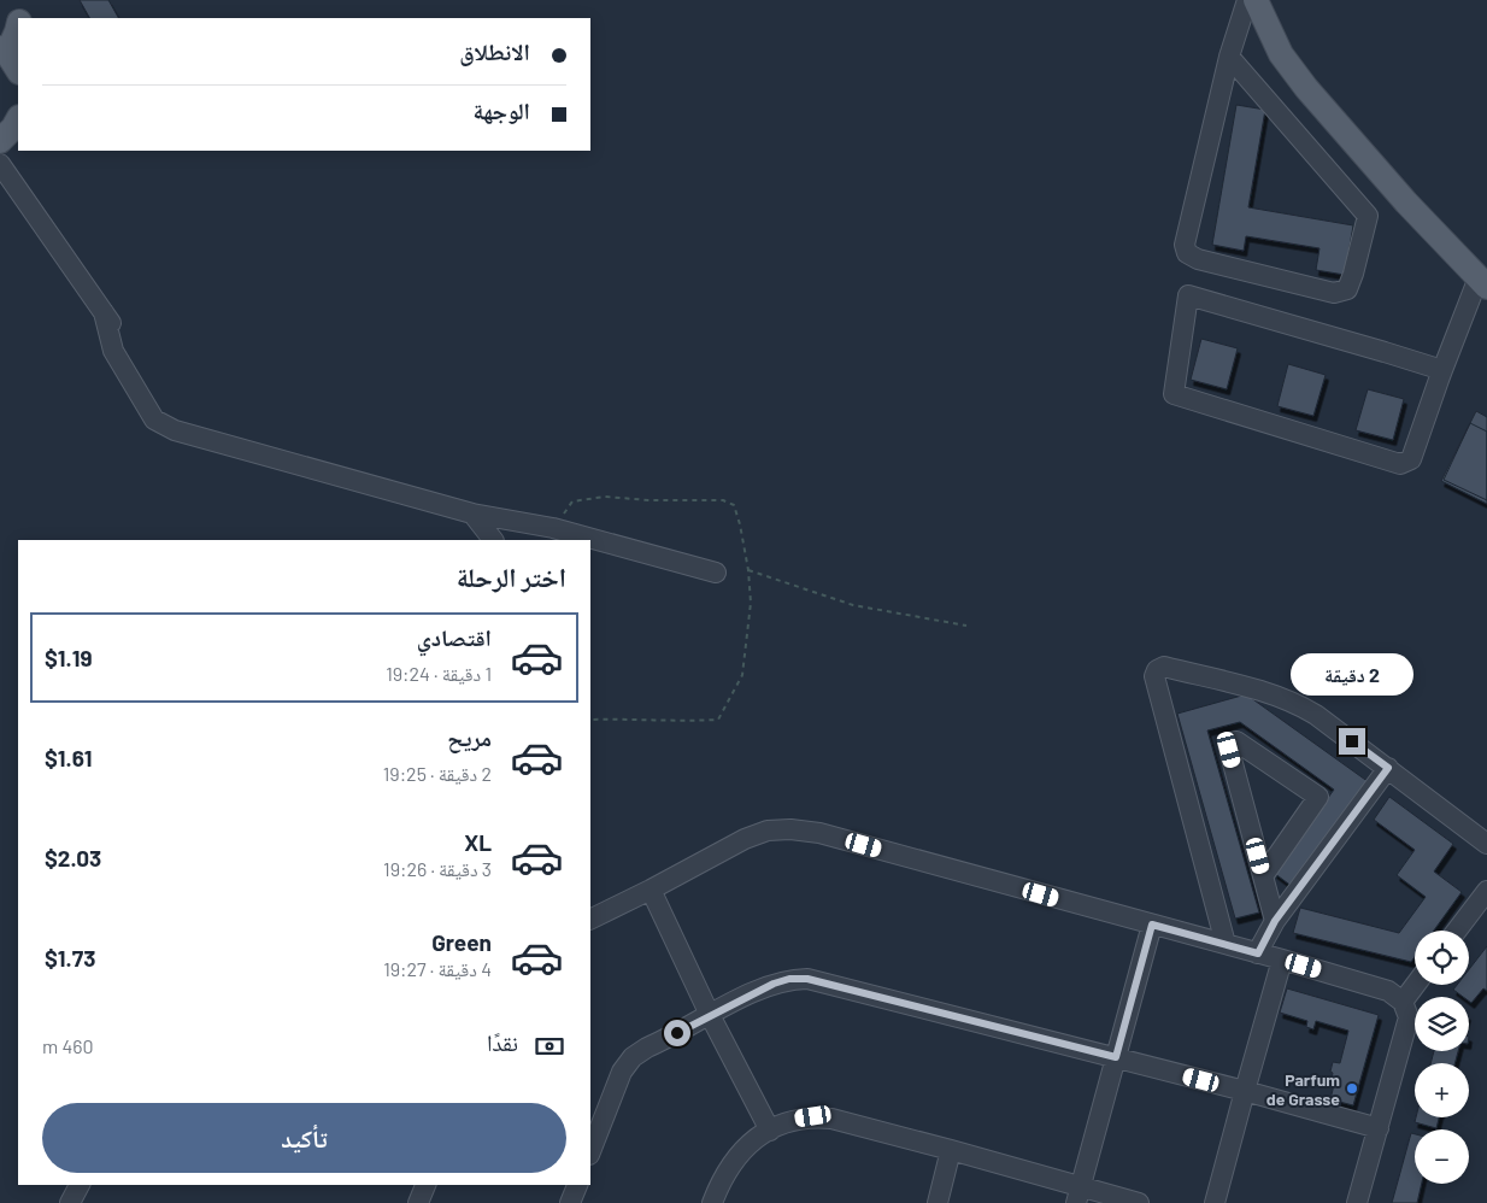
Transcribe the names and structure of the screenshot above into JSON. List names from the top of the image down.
{
  "places": ["Parfum de Grasse"],
  "page": {
    "banner": ["الانطلاق", "الوجهة"],
    "heading": "اختر الرحلة",
    "list": [
      {
        "name": "اقتصادي",
        "note": "1 دقيقة · 19:24",
        "value": "$1.19"
      },
      {
        "name": "مريح",
        "note": "2 دقيقة · 19:25",
        "value": "$1.61"
      },
      {
        "name": "XL",
        "note": "3 دقيقة · 19:26",
        "value": "$2.03"
      },
      {
        "name": "Green",
        "note": "4 دقيقة · 19:27",
        "value": "$1.73"
      }
    ],
    "bubble": "2 دقيقة",
    "map_buttons": ["+", "−"],
    "pay": ["نقدًا", "460 m"],
    "buttons": "تأكيد"
  }
}
